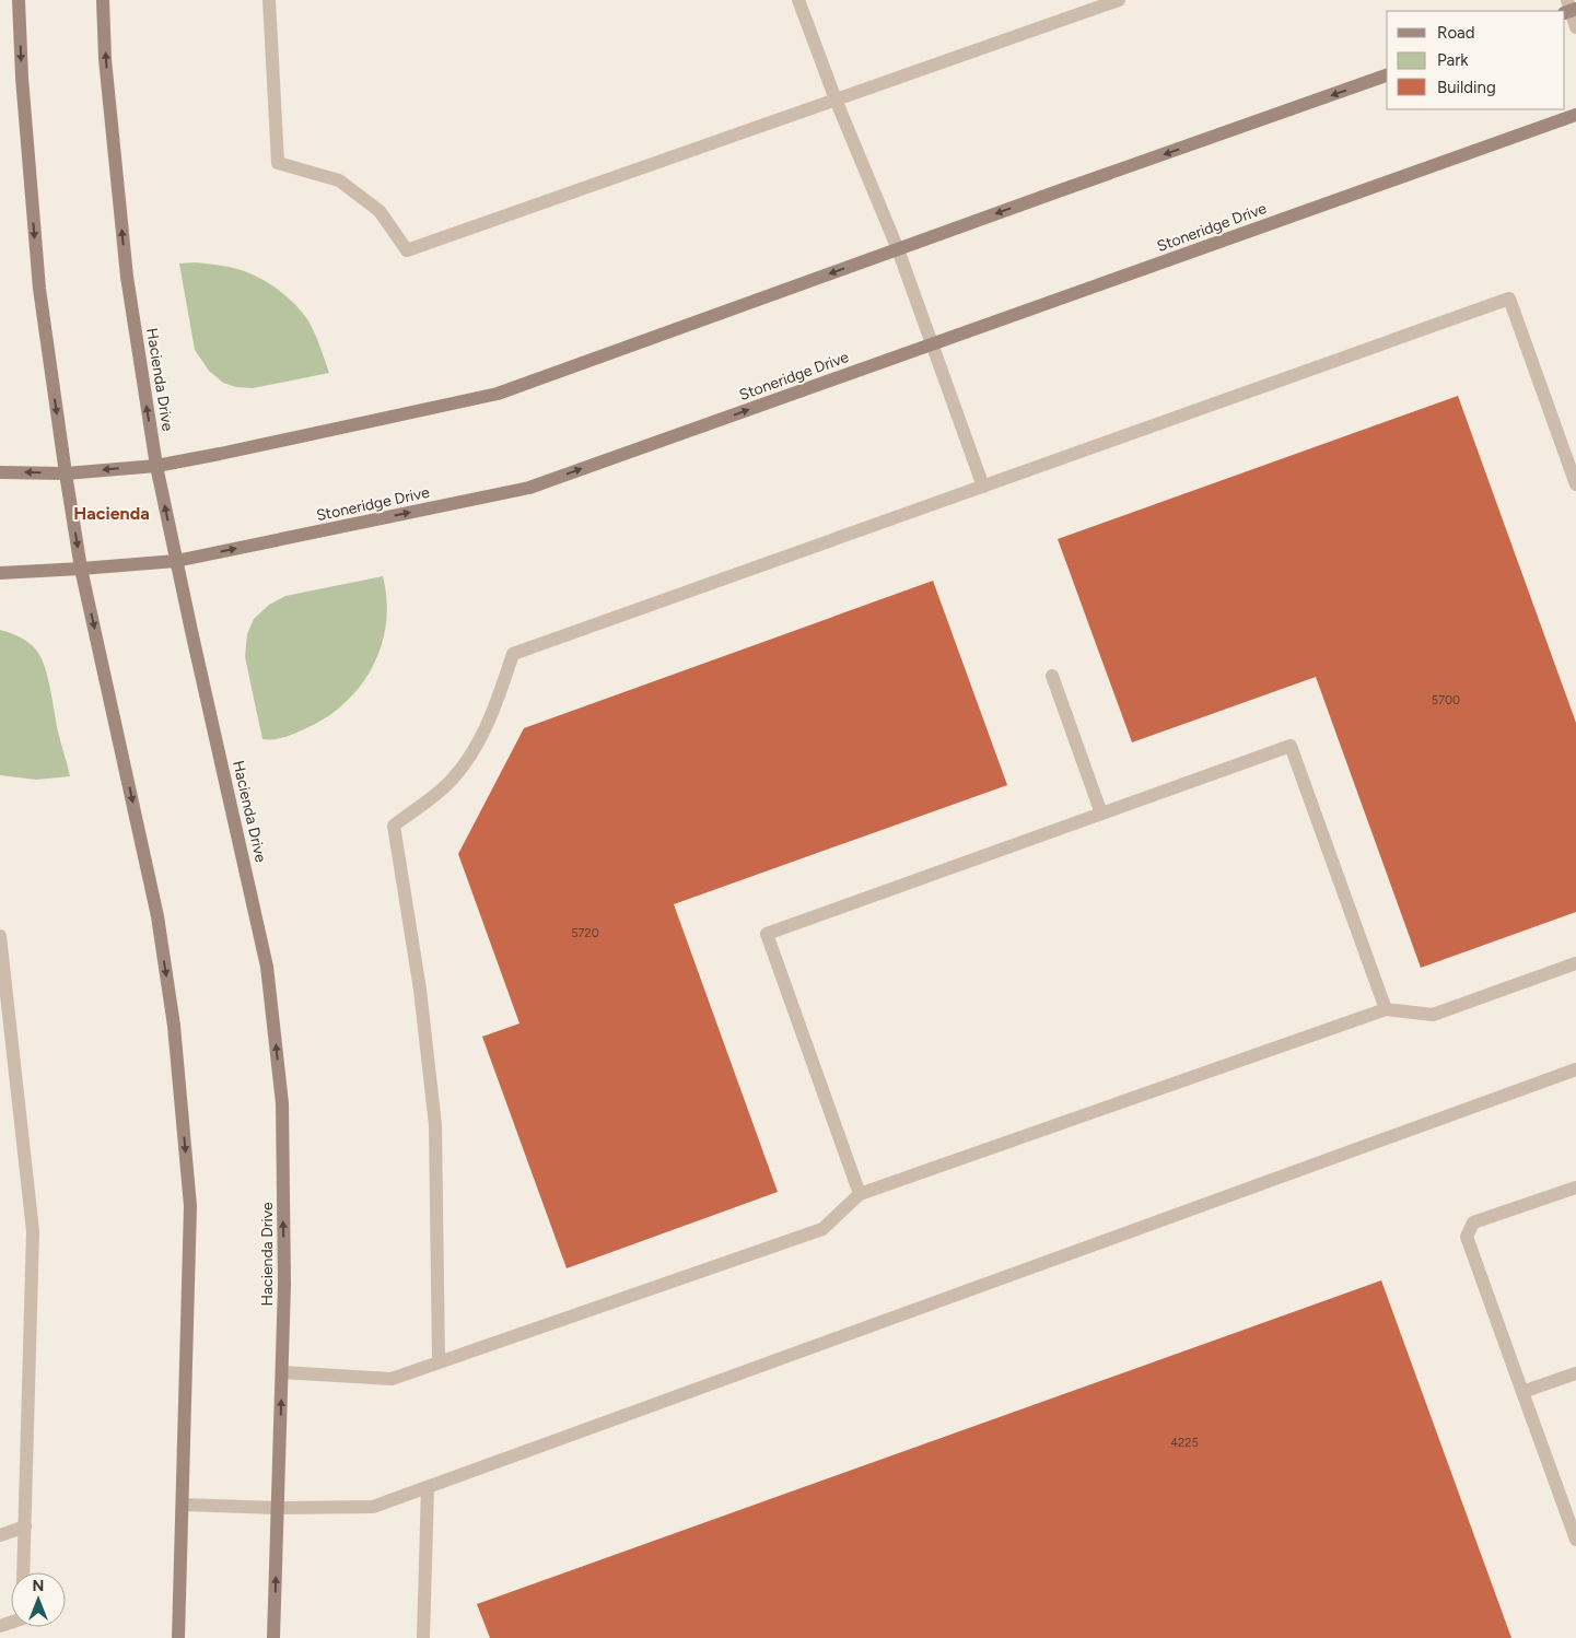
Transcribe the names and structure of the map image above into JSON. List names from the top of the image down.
{
  "streets": {
    "main road": ["Stoneridge Drive", "Hacienda Drive"]
  },
  "crossings": [
    ["Stoneridge Drive", "Hacienda Drive"]
  ],
  "districts": ["Hacienda"],
  "house_numbers": ["5700", "5720", "4225"],
  "legend": ["Road", "Park", "Building"],
  "north": "top"
}
